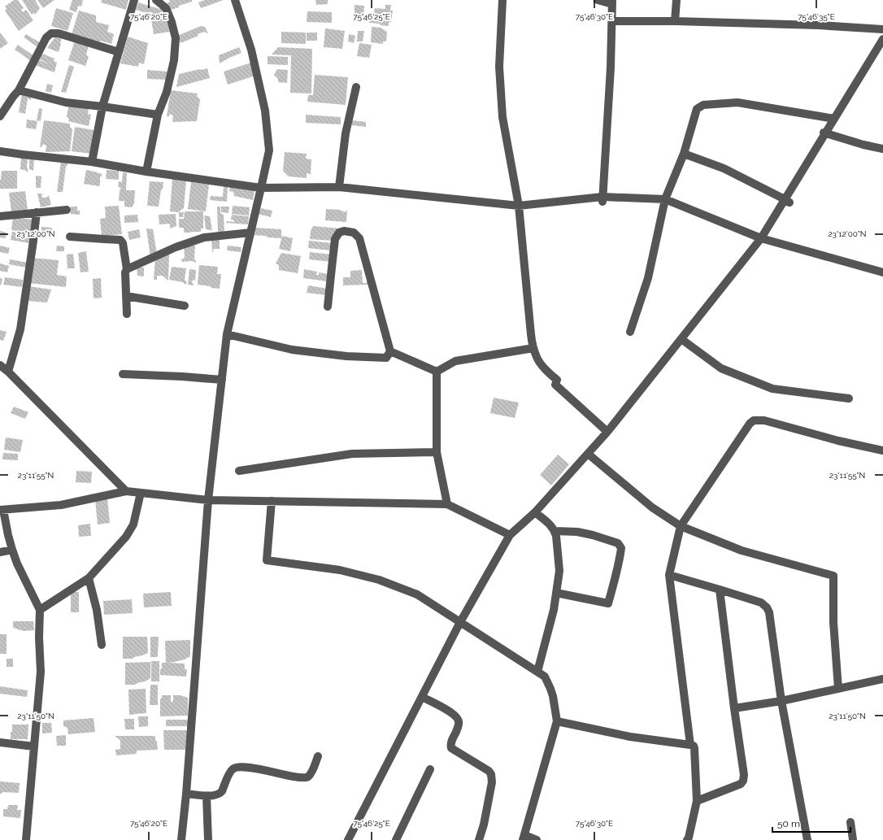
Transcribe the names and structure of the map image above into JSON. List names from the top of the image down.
{
  "scale_bar": "50 m",
  "coordinates": [
    "75°46'20\"E",
    "75°46'25\"E",
    "75°46'30\"E",
    "75°46'35\"E",
    "23°12'00\"N",
    "23°11'55\"N",
    "23°11'50\"N"
  ]
}
